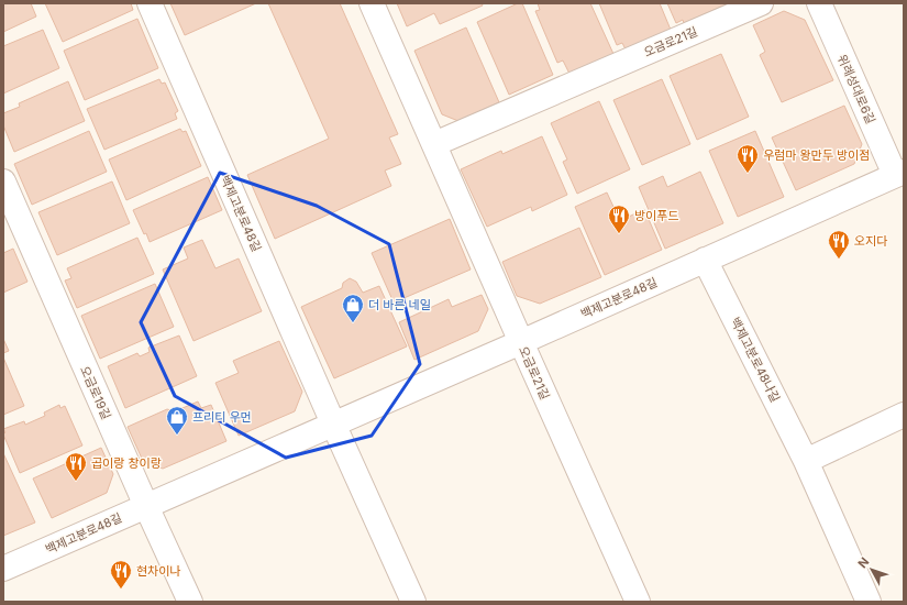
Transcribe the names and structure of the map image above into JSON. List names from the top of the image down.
{
  "streets": {
    "street": [
      "오금로21길",
      "위례성대로6길",
      "백제고분로48길",
      "백제고분로48나길",
      "오금로19길"
    ]
  },
  "crossings": [
    ["오금로21길", "백제고분로48길"],
    ["위례성대로6길", "백제고분로48길"],
    ["백제고분로48길", "백제고분로48나길"],
    ["백제고분로48길", "오금로19길"]
  ],
  "places": {
    "restaurant": [
      "우럼마 왕만두 방이점",
      "방이푸드",
      "오지다",
      "곱이랑 창이랑",
      "현차이나"
    ],
    "shop": ["더 바른 네일", "프리티 우먼"]
  },
  "north": "top left"
}
